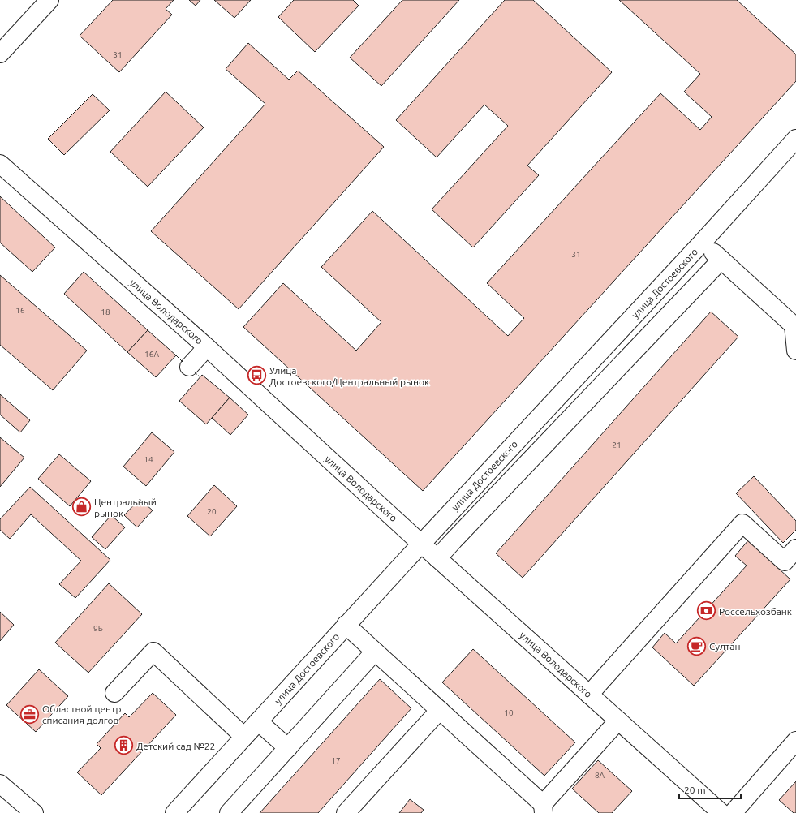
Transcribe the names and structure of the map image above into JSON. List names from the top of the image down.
{
  "streets": {
    "street": ["улица Достоевского", "улица Володарского"]
  },
  "crossings": [
    ["улица Достоевского", "улица Володарского"]
  ],
  "places": {
    "bus stop": ["Улица Достоевского/Центральный рынок"],
    "shop": ["Центральный рынок"],
    "bank": ["Россельхозбанк"],
    "cafe": ["Султан"],
    "office": ["Областной центр списания долгов"],
    "building": ["Детский сад №22"]
  },
  "house_numbers": [
    "31",
    "31",
    "16",
    "18",
    "16А",
    "21",
    "14",
    "20",
    "9Б",
    "10",
    "17",
    "8А"
  ],
  "scale_bar": "20 m"
}
